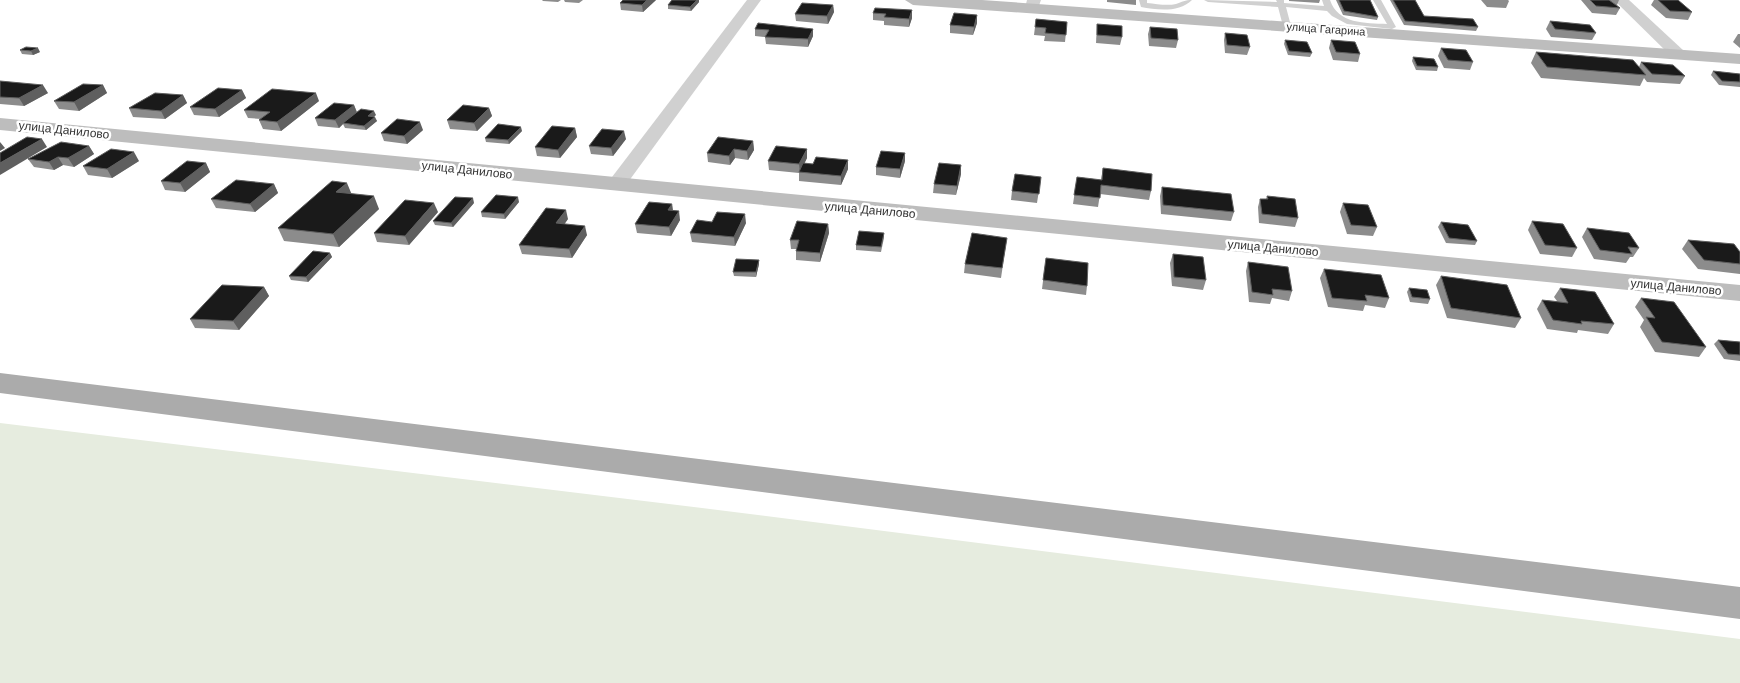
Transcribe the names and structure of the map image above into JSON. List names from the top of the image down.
{
  "streets": {
    "street": ["улица Гагарина", "улица Данилово"]
  }
}
